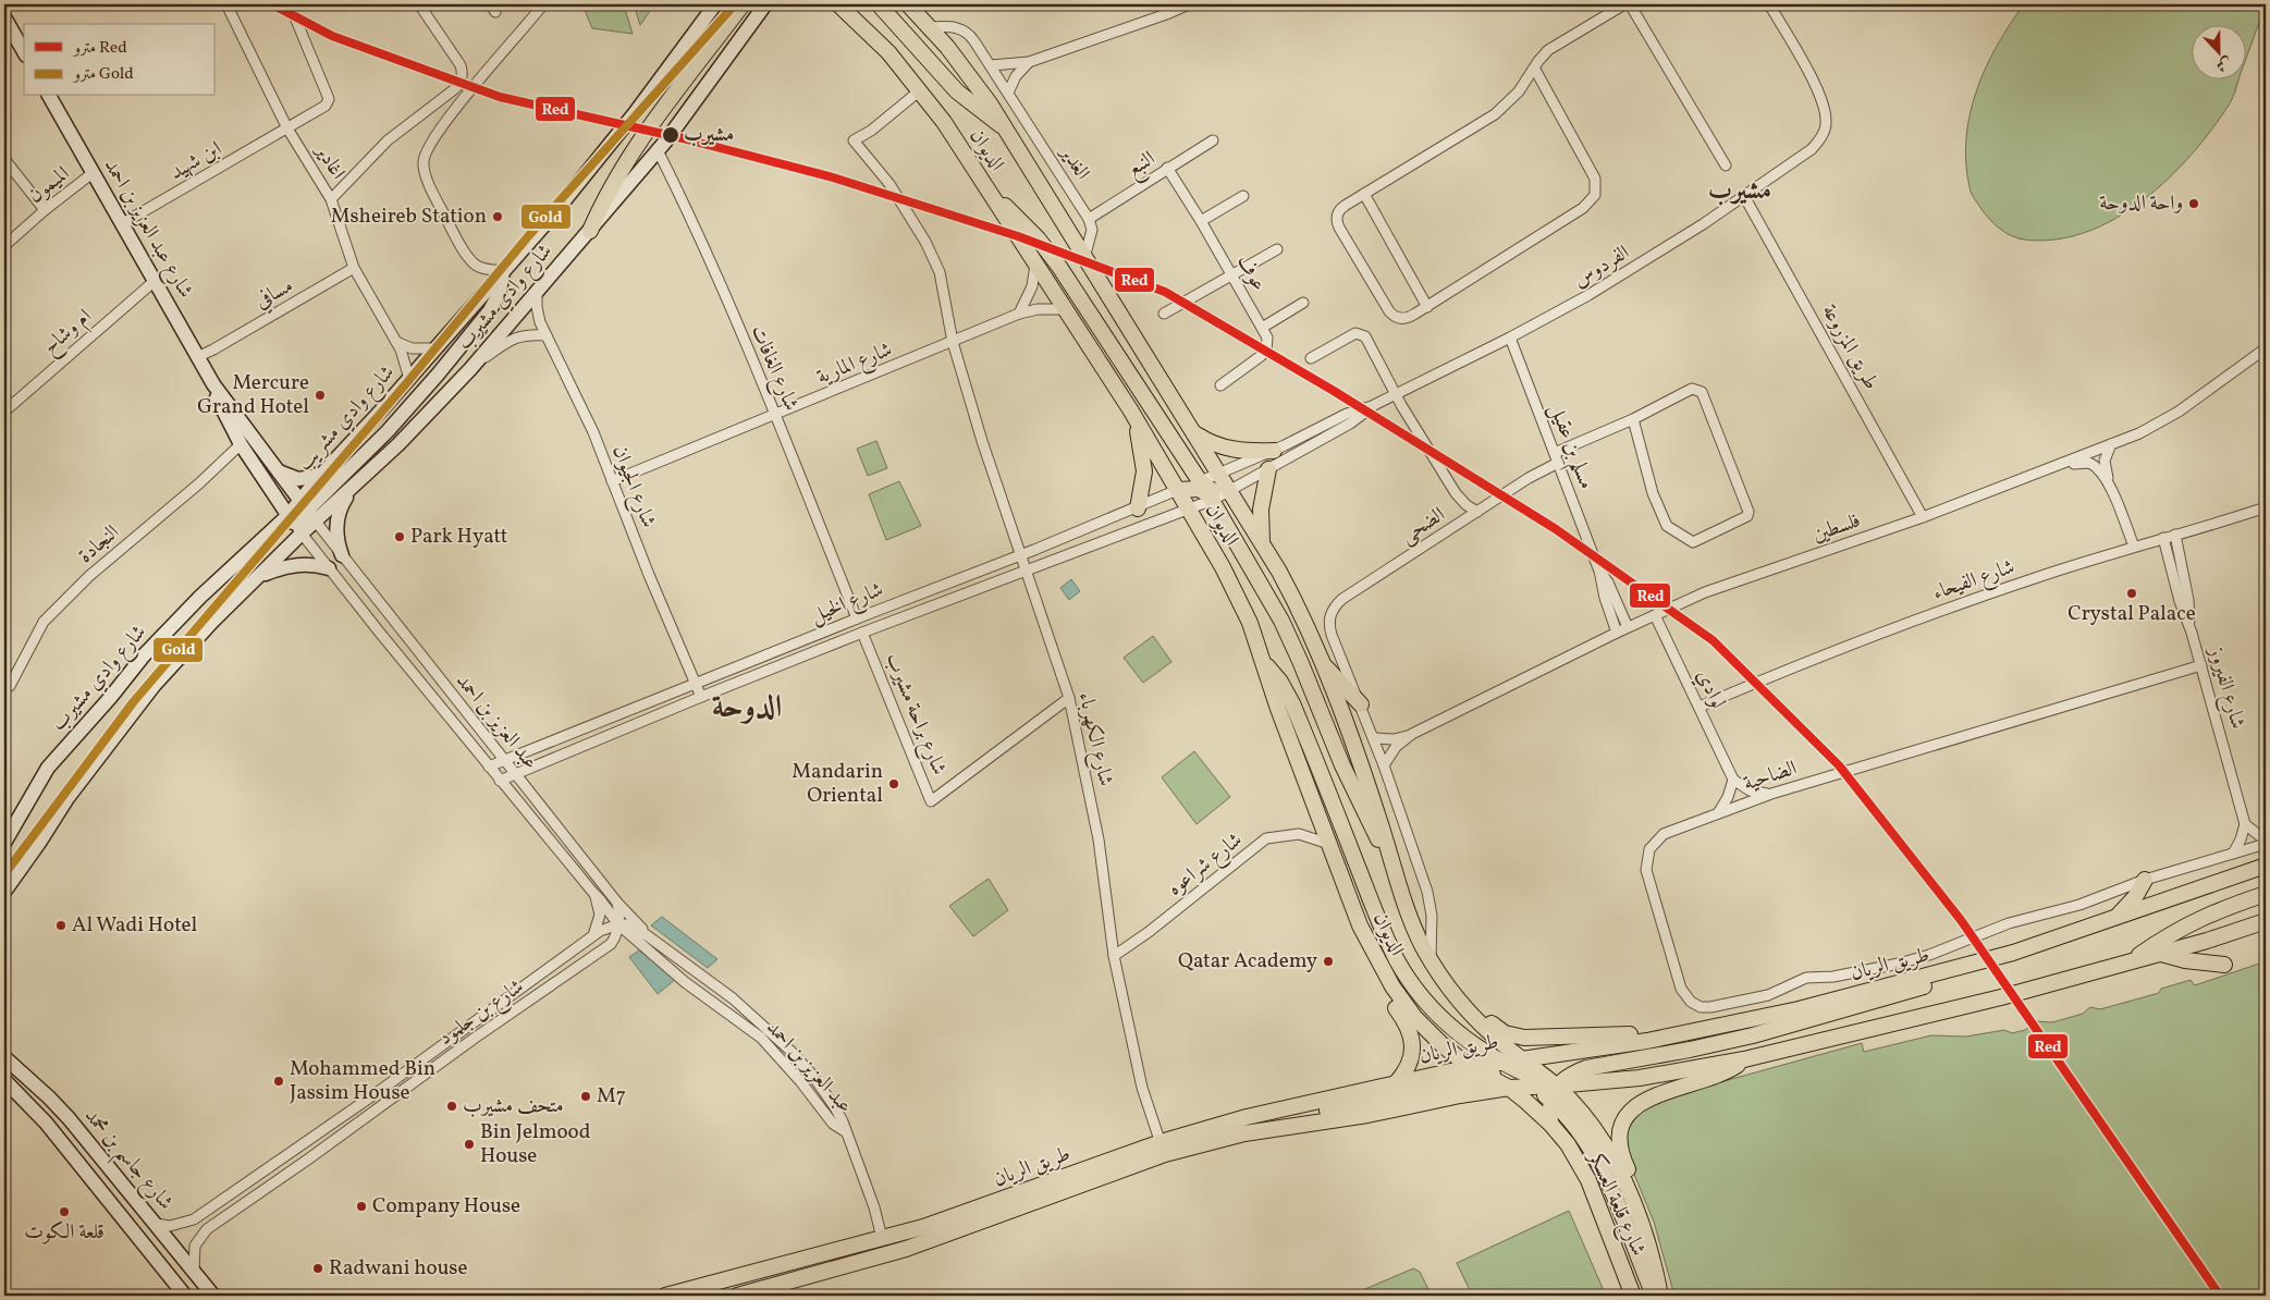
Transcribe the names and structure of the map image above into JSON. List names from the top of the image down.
{
  "streets": {
    "main road": ["الديوان", "طريق الريان", "شارع قلعة العسكر"],
    "street": [
      "ابن شهيد",
      "اغادير",
      "الغدير",
      "النبع",
      "الميمون",
      "شارع عبد العزيز بن احمد",
      "الفردوس",
      "عوف",
      "مسافي",
      "شارع وادي مشيرب",
      "ام وشاح",
      "طريق المزروعة",
      "شارع المارية",
      "شارع الغافات",
      "شارع وادي مشريب",
      "مسلم بن عقيل",
      "شارع الجيوان",
      "الضحى",
      "فلسطين",
      "النجادة",
      "شارع الفيحاء",
      "شارع الخيل",
      "شارع الفيروز",
      "لوادي",
      "شارع براحة مشيرب",
      "عبد العزيز بن احمد",
      "شارع الكهرباء",
      "الضاحية",
      "شارع شراعوه",
      "شارع بن جلمود",
      "شارع جاسم بن محمد"
    ]
  },
  "crossings": [
    ["الديوان", "الغدير"],
    ["الديوان", "الفردوس"],
    ["الديوان", "شارع المارية"],
    ["الديوان", "الضحى"],
    ["الديوان", "فلسطين"],
    ["الديوان", "شارع الخيل"],
    ["الديوان", "شارع الكهرباء"],
    ["الديوان", "شارع شراعوه"],
    ["الديوان", "طريق الريان"],
    ["الديوان", "شارع قلعة العسكر"],
    ["ابن شهيد", "اغادير"],
    ["ابن شهيد", "شارع عبد العزيز بن احمد"],
    ["اغادير", "مسافي"],
    ["اغادير", "شارع وادي مشريب"],
    ["الغدير", "النبع"],
    ["النبع", "عوف"],
    ["الميمون", "شارع عبد العزيز بن احمد"],
    ["شارع عبد العزيز بن احمد", "مسافي"],
    ["شارع عبد العزيز بن احمد", "شارع وادي مشيرب"],
    ["شارع عبد العزيز بن احمد", "ام وشاح"],
    ["شارع عبد العزيز بن احمد", "شارع وادي مشريب"],
    ["شارع عبد العزيز بن احمد", "النجادة"],
    ["شارع عبد العزيز بن احمد", "عبد العزيز بن احمد"],
    ["الفردوس", "طريق المزروعة"],
    ["الفردوس", "مسلم بن عقيل"],
    ["الفردوس", "شارع الخيل"],
    ["شارع وادي مشيرب", "شارع الغافات"],
    ["شارع وادي مشيرب", "شارع وادي مشريب"],
    ["شارع وادي مشيرب", "شارع الجيوان"],
    ["شارع وادي مشيرب", "عبد العزيز بن احمد"],
    ["طريق المزروعة", "فلسطين"],
    ["شارع المارية", "شارع الغافات"],
    ["شارع المارية", "شارع الجيوان"],
    ["شارع المارية", "شارع الكهرباء"],
    ["شارع الغافات", "شارع الخيل"],
    ["مسلم بن عقيل", "الضحى"],
    ["مسلم بن عقيل", "فلسطين"],
    ["شارع الجيوان", "شارع الخيل"],
    ["فلسطين", "لوادي"],
    ["شارع الفيحاء", "شارع الفيروز"],
    ["شارع الفيحاء", "لوادي"],
    ["شارع الخيل", "شارع براحة مشيرب"],
    ["شارع الخيل", "عبد العزيز بن احمد"],
    ["شارع الخيل", "شارع الكهرباء"],
    ["شارع الفيروز", "الضاحية"],
    ["شارع براحة مشيرب", "شارع الكهرباء"],
    ["عبد العزيز بن احمد", "طريق الريان"],
    ["عبد العزيز بن احمد", "شارع بن جلمود"],
    ["شارع الكهرباء", "شارع شراعوه"],
    ["شارع الكهرباء", "طريق الريان"],
    ["الضاحية", "طريق الريان"],
    ["طريق الريان", "شارع قلعة العسكر"],
    ["شارع بن جلمود", "شارع جاسم بن محمد"]
  ],
  "districts": ["مشيرب", "الدوحة"],
  "places": [
    "مشيرب",
    "واحة الدوحة",
    "Msheireb Station",
    "Mercure Grand Hotel",
    "Park Hyatt",
    "Crystal Palace",
    "Mandarin Oriental",
    "Al Wadi Hotel",
    "Qatar Academy",
    "Mohammed Bin Jassim House",
    "M7",
    "متحف مشيرب",
    "Bin Jelmood House",
    "Company House",
    "قلعة الكوت",
    "Radwani house"
  ],
  "lines": ["metro line Red", "metro line Gold"],
  "legend": ["مترو Red", "مترو Gold"],
  "north": "bottom"
}
